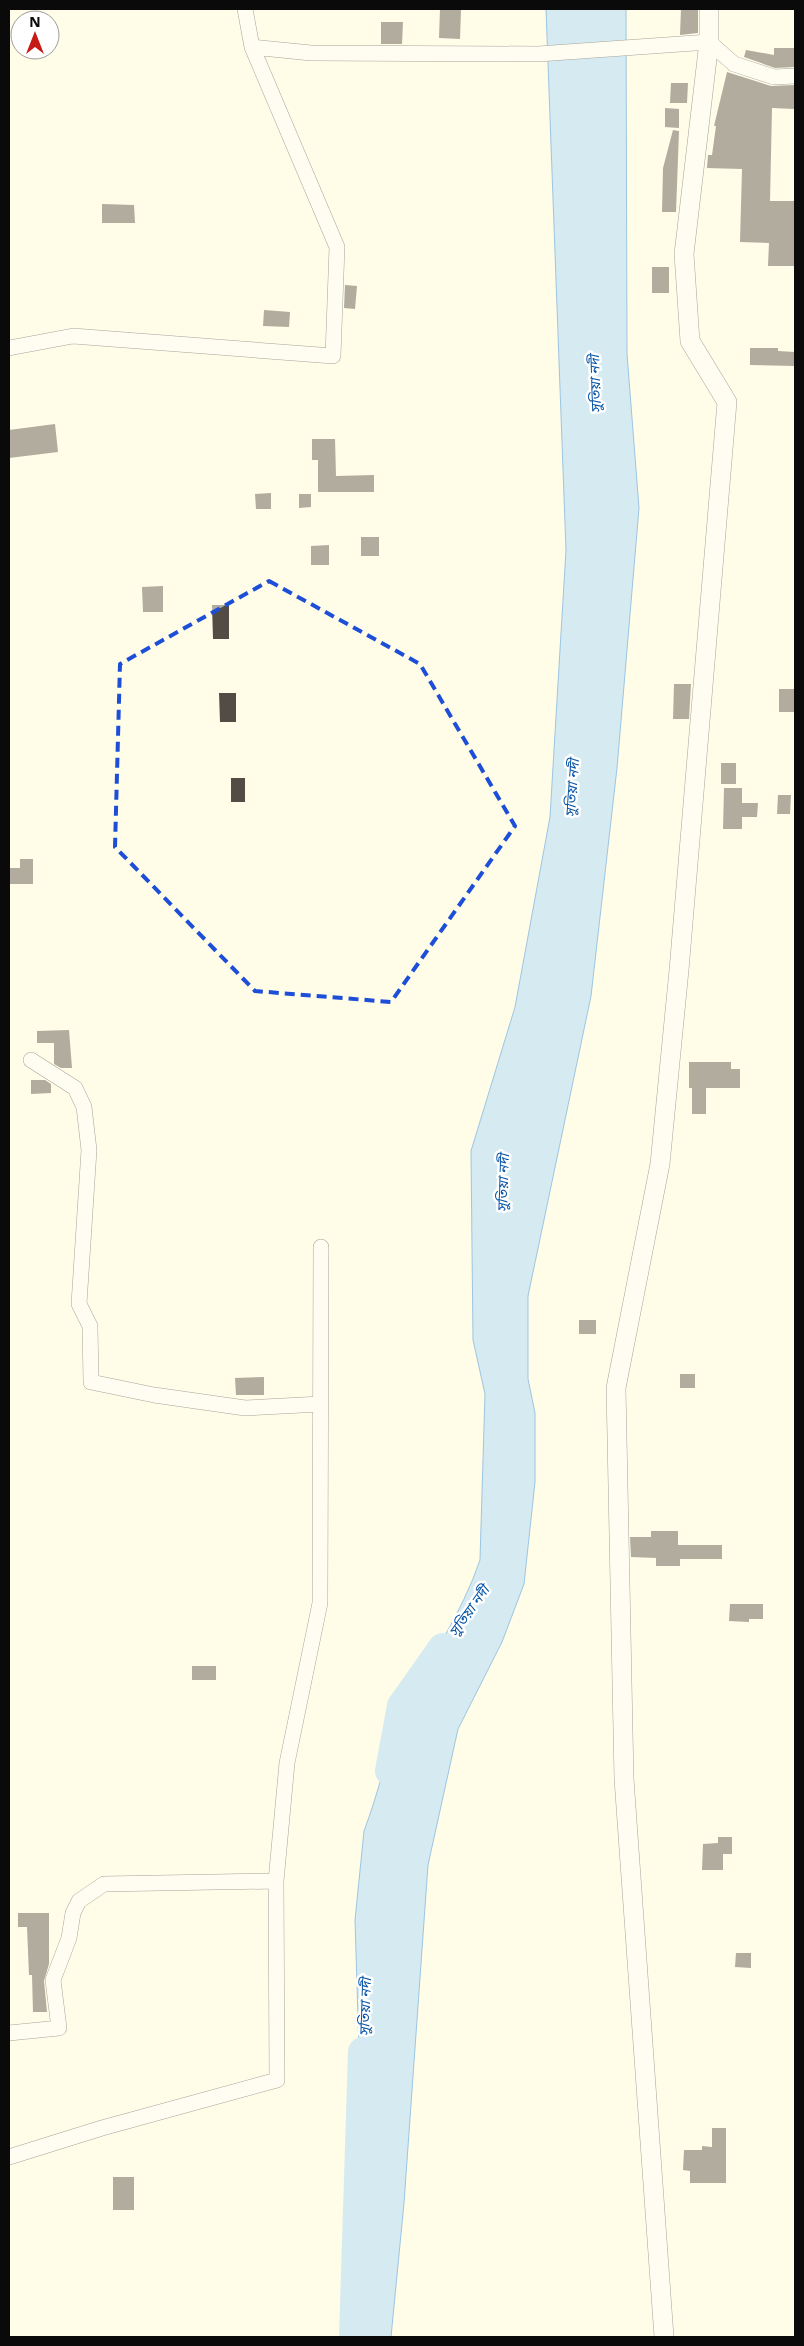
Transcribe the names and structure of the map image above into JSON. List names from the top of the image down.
{
  "water": ["সুতিয়া নদী"],
  "north": "top"
}
